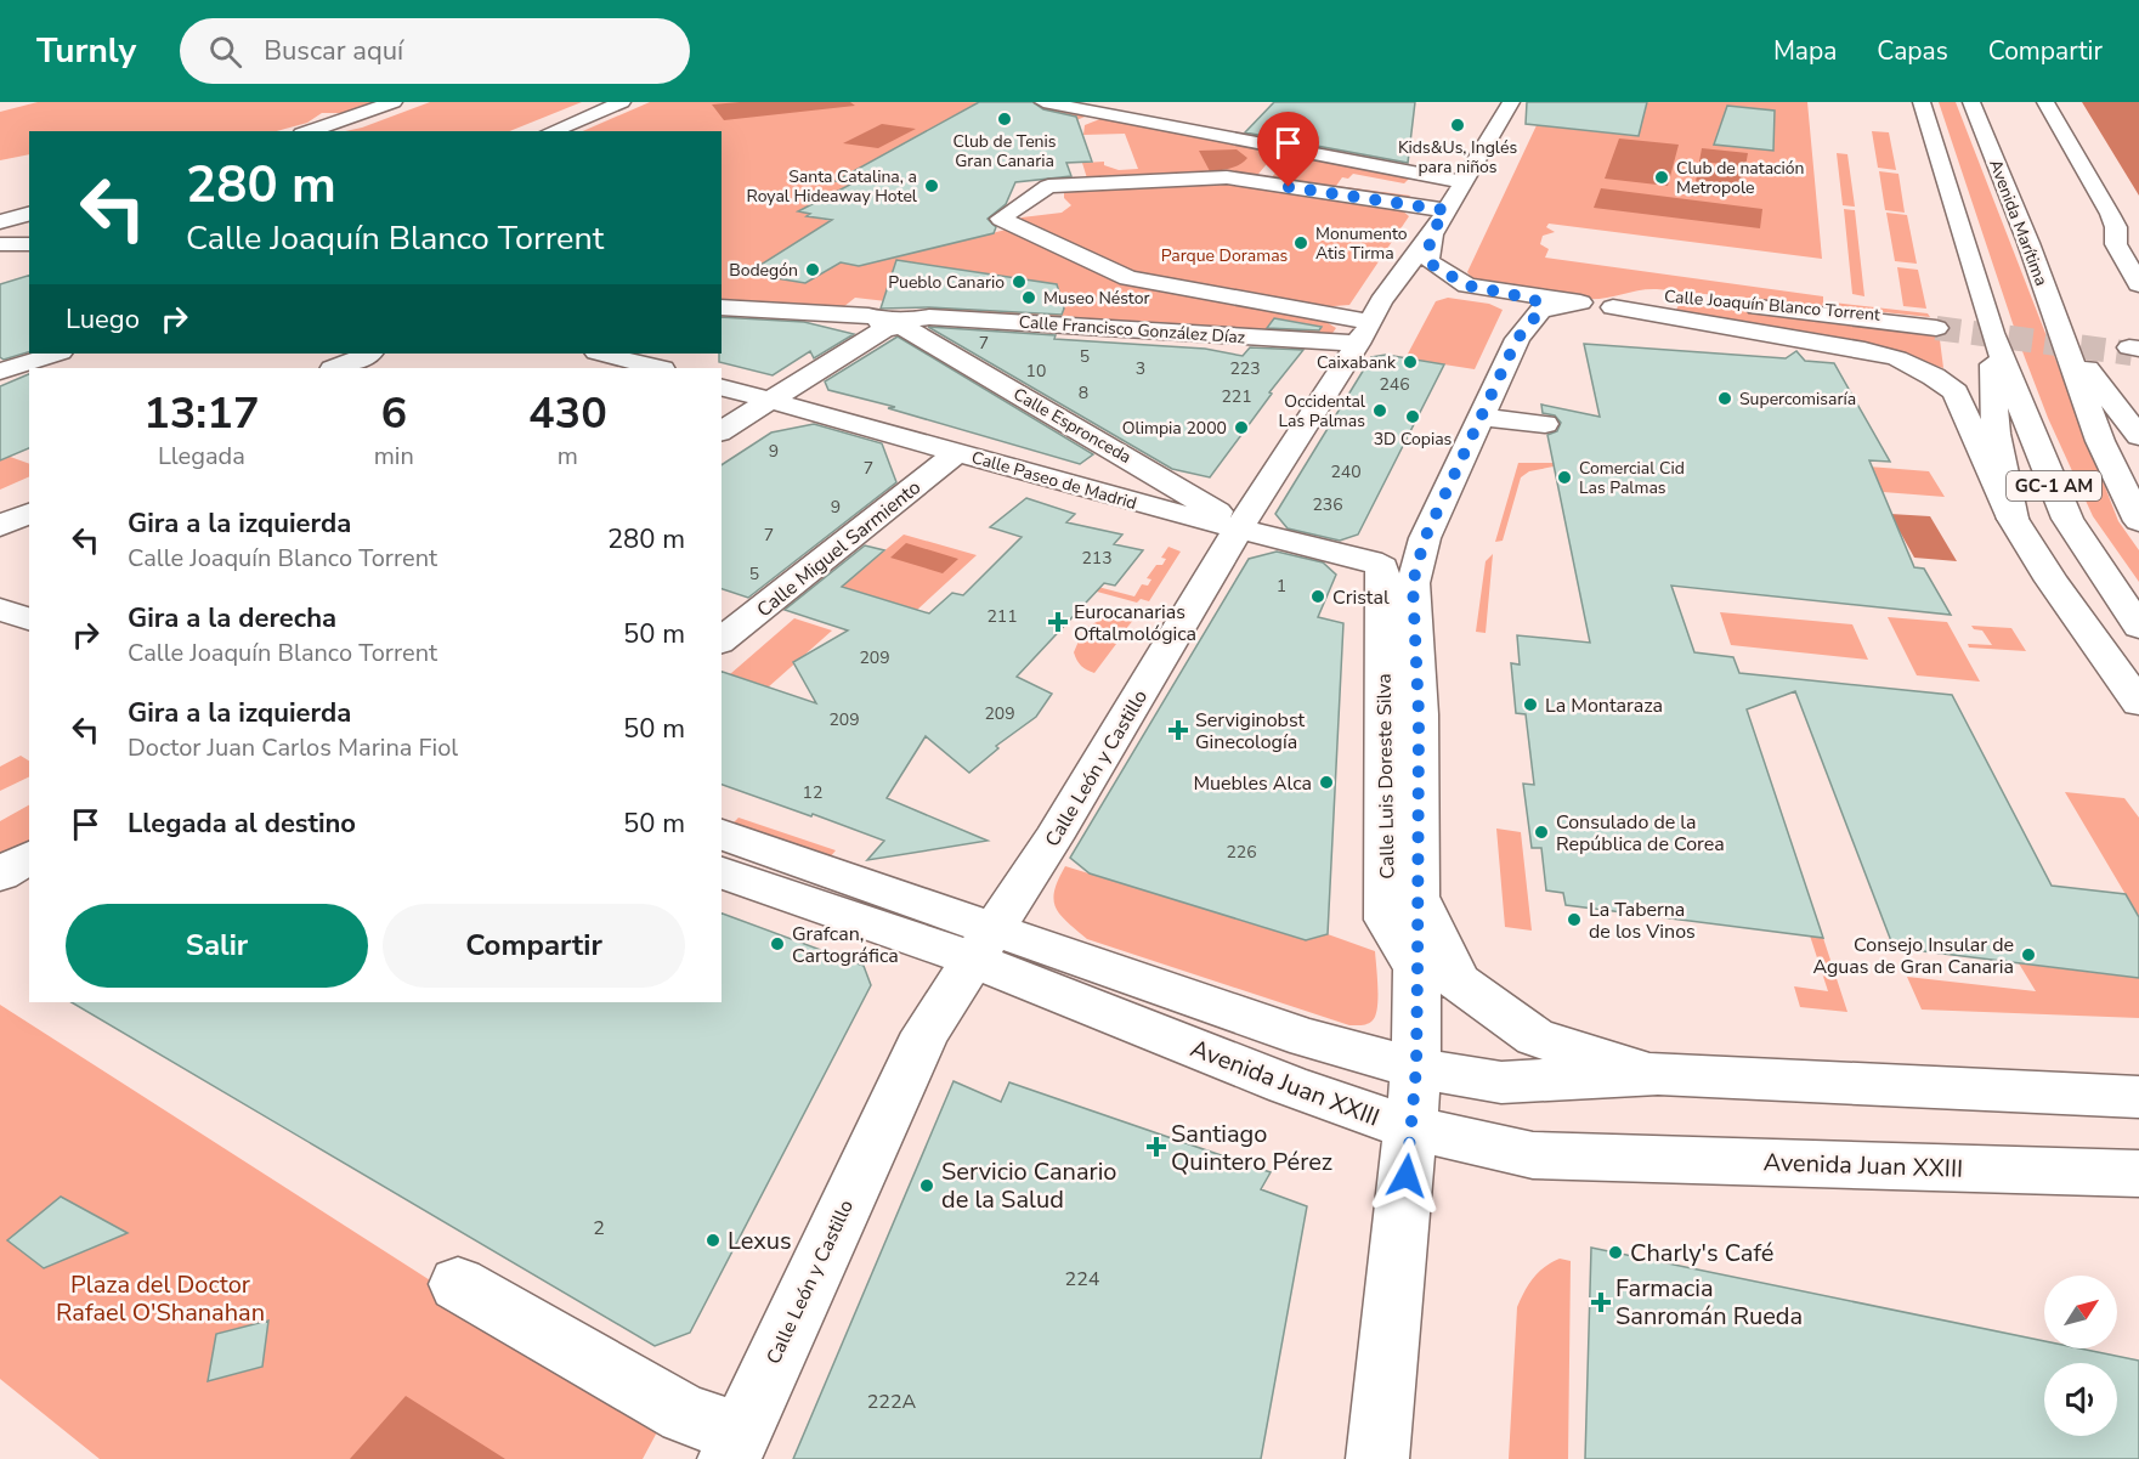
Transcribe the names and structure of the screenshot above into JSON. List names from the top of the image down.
{
  "streets": {
    "main road": [
      "Avenida Marítima",
      "Calle Joaquín Blanco Torrent",
      "Calle Francisco González Díaz",
      "Calle Espronceda",
      "Calle Paseo de Madrid",
      "GC-1 AM",
      "Calle Miguel Sarmiento",
      "Calle León y Castillo",
      "Calle Luis Doreste Silva",
      "Avenida Juan XXIII"
    ]
  },
  "crossings": [
    ["Avenida Marítima", "GC-1 AM"],
    ["Calle Joaquín Blanco Torrent", "Calle Luis Doreste Silva"],
    ["Calle Francisco González Díaz", "Calle Espronceda"],
    ["Calle Francisco González Díaz", "Calle León y Castillo"],
    ["Calle Espronceda", "Calle Paseo de Madrid"],
    ["Calle Espronceda", "Calle León y Castillo"],
    ["Calle Paseo de Madrid", "Calle Miguel Sarmiento"],
    ["Calle Paseo de Madrid", "Calle León y Castillo"],
    ["Calle Paseo de Madrid", "Calle Luis Doreste Silva"],
    ["Calle León y Castillo", "Avenida Juan XXIII"],
    ["Calle Luis Doreste Silva", "Avenida Juan XXIII"]
  ],
  "parks": ["Parque Doramas", "Plaza del Doctor Rafael O'Shanahan"],
  "places": {
    "other": [
      "Club de Tenis Gran Canaria",
      "Kids&Us, Inglés para niños",
      "Club de natación Metropole",
      "Santa Catalina, a Royal Hideaway Hotel",
      "Monumento Atis Tirma",
      "Bodegón",
      "Pueblo Canario",
      "Museo Néstor",
      "Caixabank",
      "Supercomisaría",
      "Occidental Las Palmas",
      "3D Copias",
      "Olimpia 2000",
      "Comercial Cid Las Palmas",
      "Cristal",
      "La Montaraza",
      "Muebles Alca",
      "Consulado de la República de Corea",
      "La Taberna de los Vinos",
      "Grafcan, Cartográfica",
      "Consejo Insular de Aguas de Gran Canaria",
      "Servicio Canario de la Salud",
      "Lexus",
      "Charly's Café"
    ],
    "health": [
      "Eurocanarias Oftalmológica",
      "Serviginobst Ginecología",
      "Santiago Quintero Pérez",
      "Farmacia Sanromán Rueda"
    ]
  },
  "house_numbers": [
    "7",
    "5",
    "3",
    "223",
    "10",
    "246",
    "8",
    "221",
    "9",
    "7",
    "240",
    "236",
    "9",
    "7",
    "213",
    "5",
    "1",
    "211",
    "209",
    "209",
    "209",
    "12",
    "226",
    "2",
    "224",
    "222A"
  ],
  "north": "top right",
  "page": {
    "header": "Turnly",
    "search": "Buscar aquí",
    "nav": ["Mapa", "Capas", "Compartir"],
    "turn": ["280 m", "Calle Joaquín Blanco Torrent"],
    "then": "Luego",
    "eta": [
      "13:17",
      "Llegada",
      "6",
      "min",
      "430",
      "m"
    ],
    "list": [
      {
        "name": "Gira a la izquierda",
        "note": "Calle Joaquín Blanco Torrent",
        "value": "280 m"
      },
      {
        "name": "Gira a la derecha",
        "note": "Calle Joaquín Blanco Torrent",
        "value": "50 m"
      },
      {
        "name": "Gira a la izquierda",
        "note": "Doctor Juan Carlos Marina Fiol",
        "value": "50 m"
      },
      {
        "name": "Llegada al destino",
        "value": "50 m"
      }
    ],
    "buttons": ["Salir", "Compartir"]
  }
}
